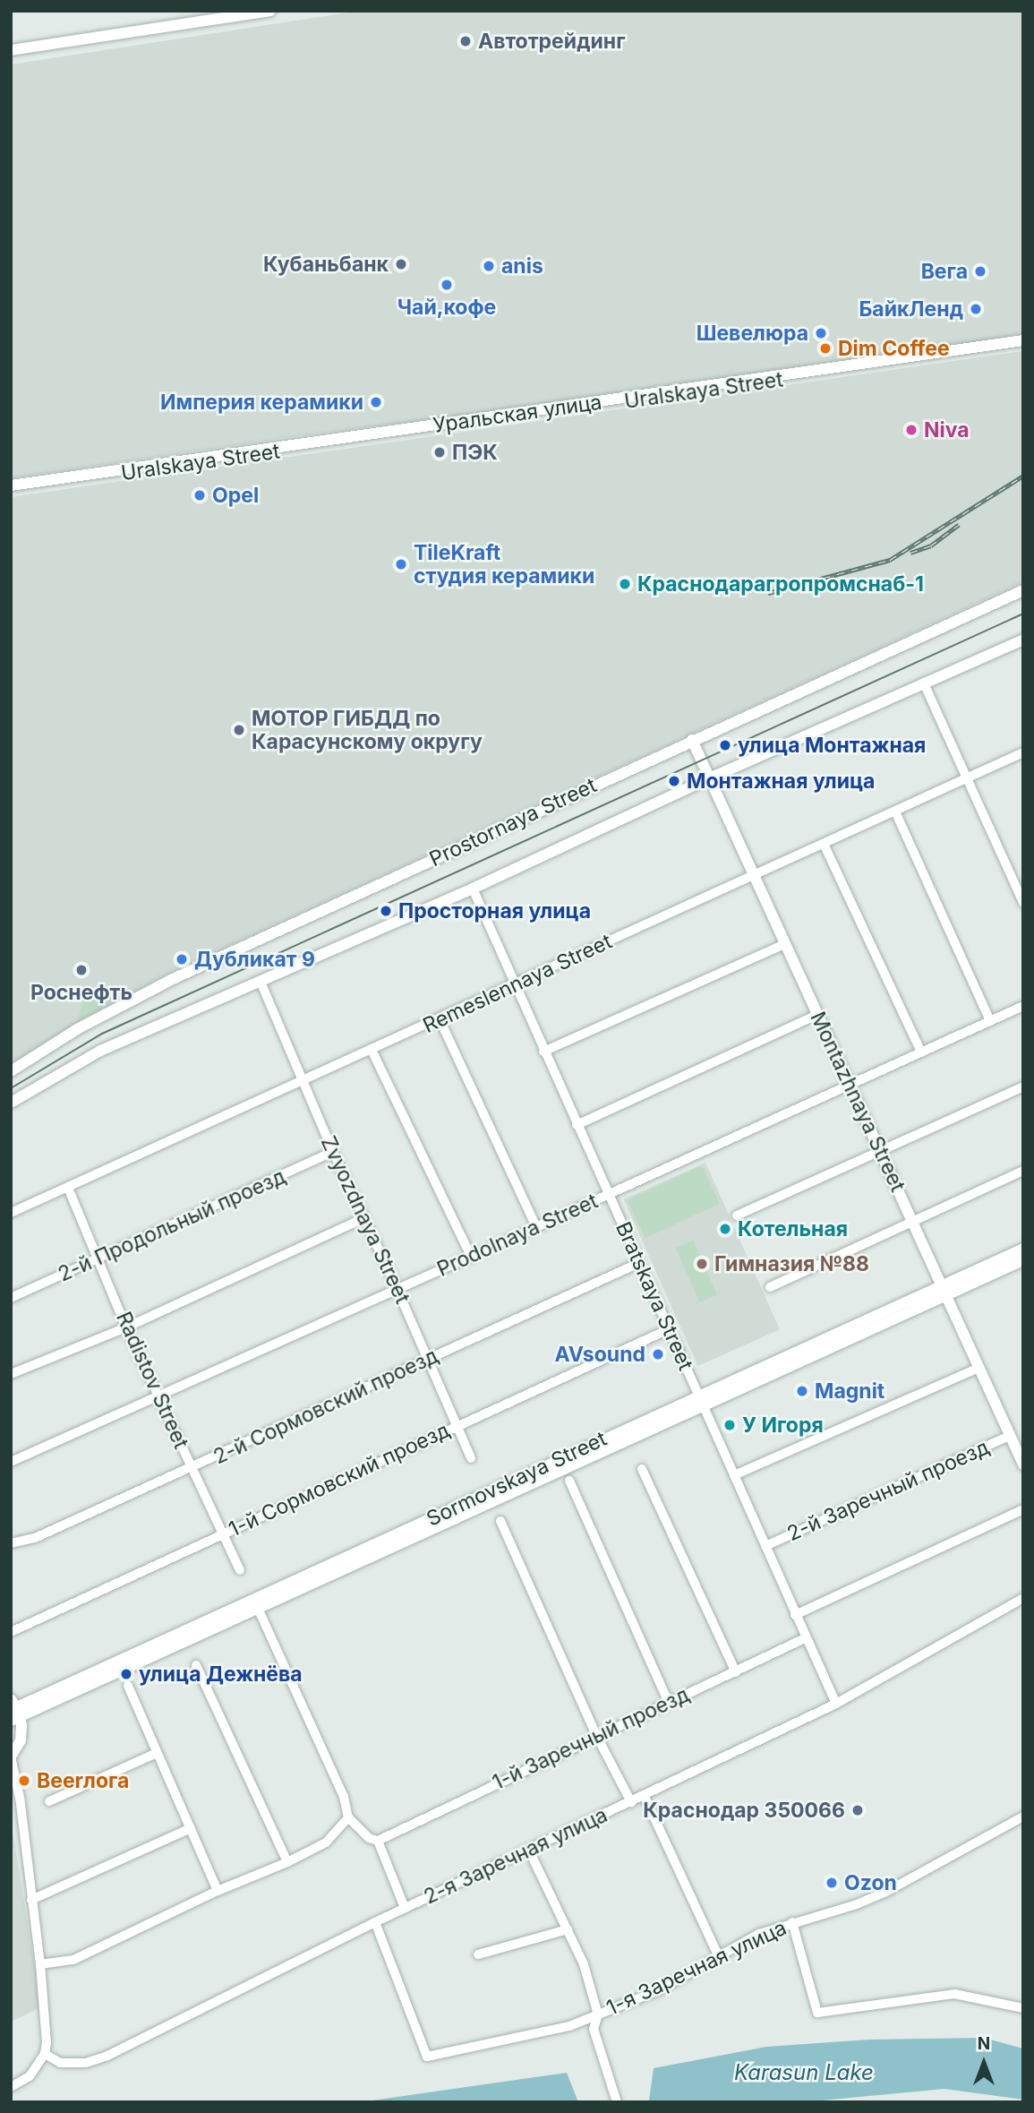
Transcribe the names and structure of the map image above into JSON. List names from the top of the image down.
{
  "streets": {
    "street": [
      "Uralskaya Street",
      "Prostornaya Street",
      "Remeslennaya Street",
      "Montazhnaya Street",
      "Zvyozdnaya Street",
      "2-й Продольный проезд",
      "Prodolnaya Street",
      "Bratskaya Street",
      "Radistov Street",
      "2-й Сормовский проезд",
      "Sormovskaya Street",
      "1-й Сормовский проезд",
      "2-й Заречный проезд",
      "1-й Заречный проезд",
      "2-я Заречная улица",
      "1-я Заречная улица"
    ]
  },
  "crossings": [
    ["Prostornaya Street", "Montazhnaya Street"],
    ["Remeslennaya Street", "Montazhnaya Street"],
    ["Remeslennaya Street", "Zvyozdnaya Street"],
    ["Remeslennaya Street", "Bratskaya Street"],
    ["Remeslennaya Street", "Radistov Street"],
    ["Montazhnaya Street", "Prodolnaya Street"],
    ["Montazhnaya Street", "Sormovskaya Street"],
    ["Montazhnaya Street", "2-й Заречный проезд"],
    ["Zvyozdnaya Street", "2-й Продольный проезд"],
    ["Zvyozdnaya Street", "Prodolnaya Street"],
    ["Zvyozdnaya Street", "2-й Сормовский проезд"],
    ["Zvyozdnaya Street", "1-й Сормовский проезд"],
    ["2-й Продольный проезд", "Radistov Street"],
    ["Prodolnaya Street", "Bratskaya Street"],
    ["Prodolnaya Street", "Radistov Street"],
    ["Bratskaya Street", "2-й Сормовский проезд"],
    ["Bratskaya Street", "Sormovskaya Street"],
    ["Bratskaya Street", "1-й Сормовский проезд"],
    ["Bratskaya Street", "2-й Заречный проезд"],
    ["Bratskaya Street", "1-й Заречный проезд"],
    ["Bratskaya Street", "2-я Заречная улица"],
    ["Radistov Street", "2-й Сормовский проезд"],
    ["Radistov Street", "1-й Сормовский проезд"],
    ["2-я Заречная улица", "1-я Заречная улица"]
  ],
  "water": ["Karasun Lake"],
  "places": [
    "Автотрейдинг",
    "Кубаньбанк",
    "anis",
    "Вега",
    "Чай,кофе",
    "БайкЛенд",
    "Шевелюра",
    "Dim Coffee",
    "Империя керамики",
    "Niva",
    "ПЭК",
    "Opel",
    "TileKraft студия керамики",
    "Краснодарагропромснаб-1",
    "МОТОР ГИБДД по Карасунскому округу",
    "улица Монтажная",
    "Монтажная улица",
    "Просторная улица",
    "Дубликат 9",
    "Роснефть",
    "Котельная",
    "Гимназия №88",
    "AVsound",
    "Magnit",
    "У Игоря",
    "улица Дежнёва",
    "Beerлога",
    "Краснодар 350066",
    "Ozon"
  ],
  "north": "top"
}
